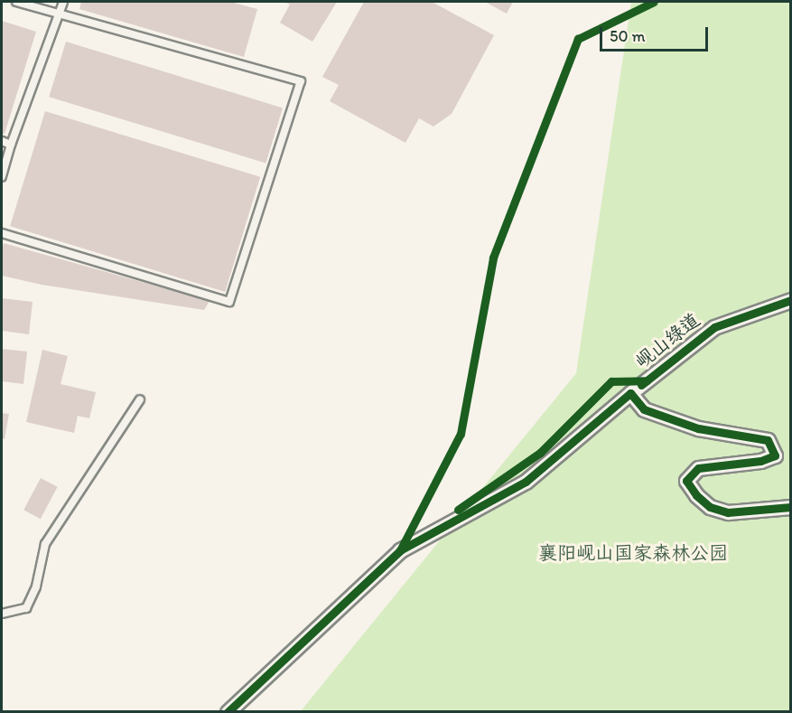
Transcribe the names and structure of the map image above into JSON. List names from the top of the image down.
{
  "streets": {
    "street": ["岘山绿道"]
  },
  "parks": ["襄阳岘山国家森林公园"],
  "scale_bar": "50 m"
}
